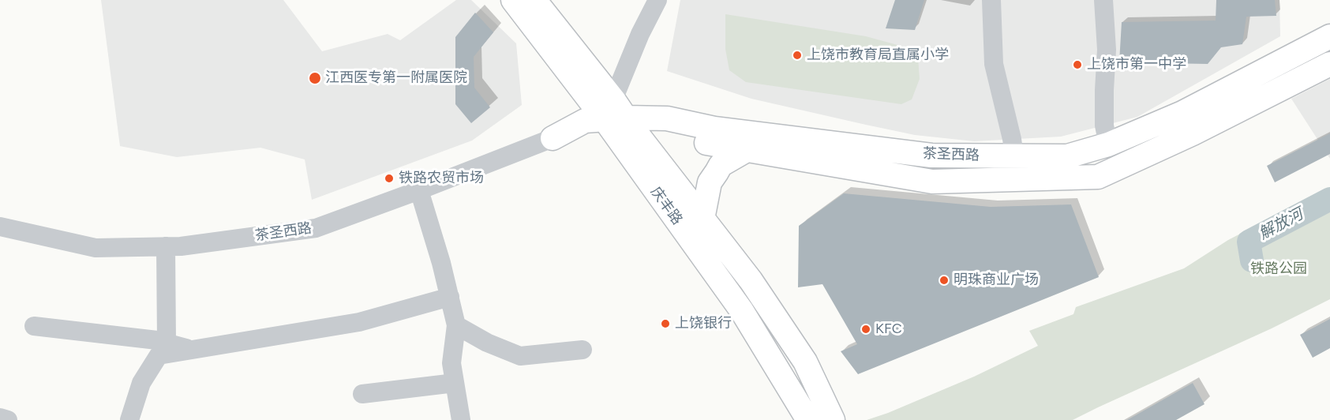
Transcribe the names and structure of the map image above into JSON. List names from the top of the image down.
{
  "streets": {
    "main road": ["茶圣西路", "庆丰路"]
  },
  "crossings": [
    ["茶圣西路", "庆丰路"]
  ],
  "water": ["解放河"],
  "parks": ["铁路公园"],
  "places": [
    "上饶市教育局直属小学",
    "上饶市第一中学",
    "江西医专第一附属医院",
    "铁路农贸市场",
    "明珠商业广场",
    "上饶银行",
    "KFC"
  ]
}
